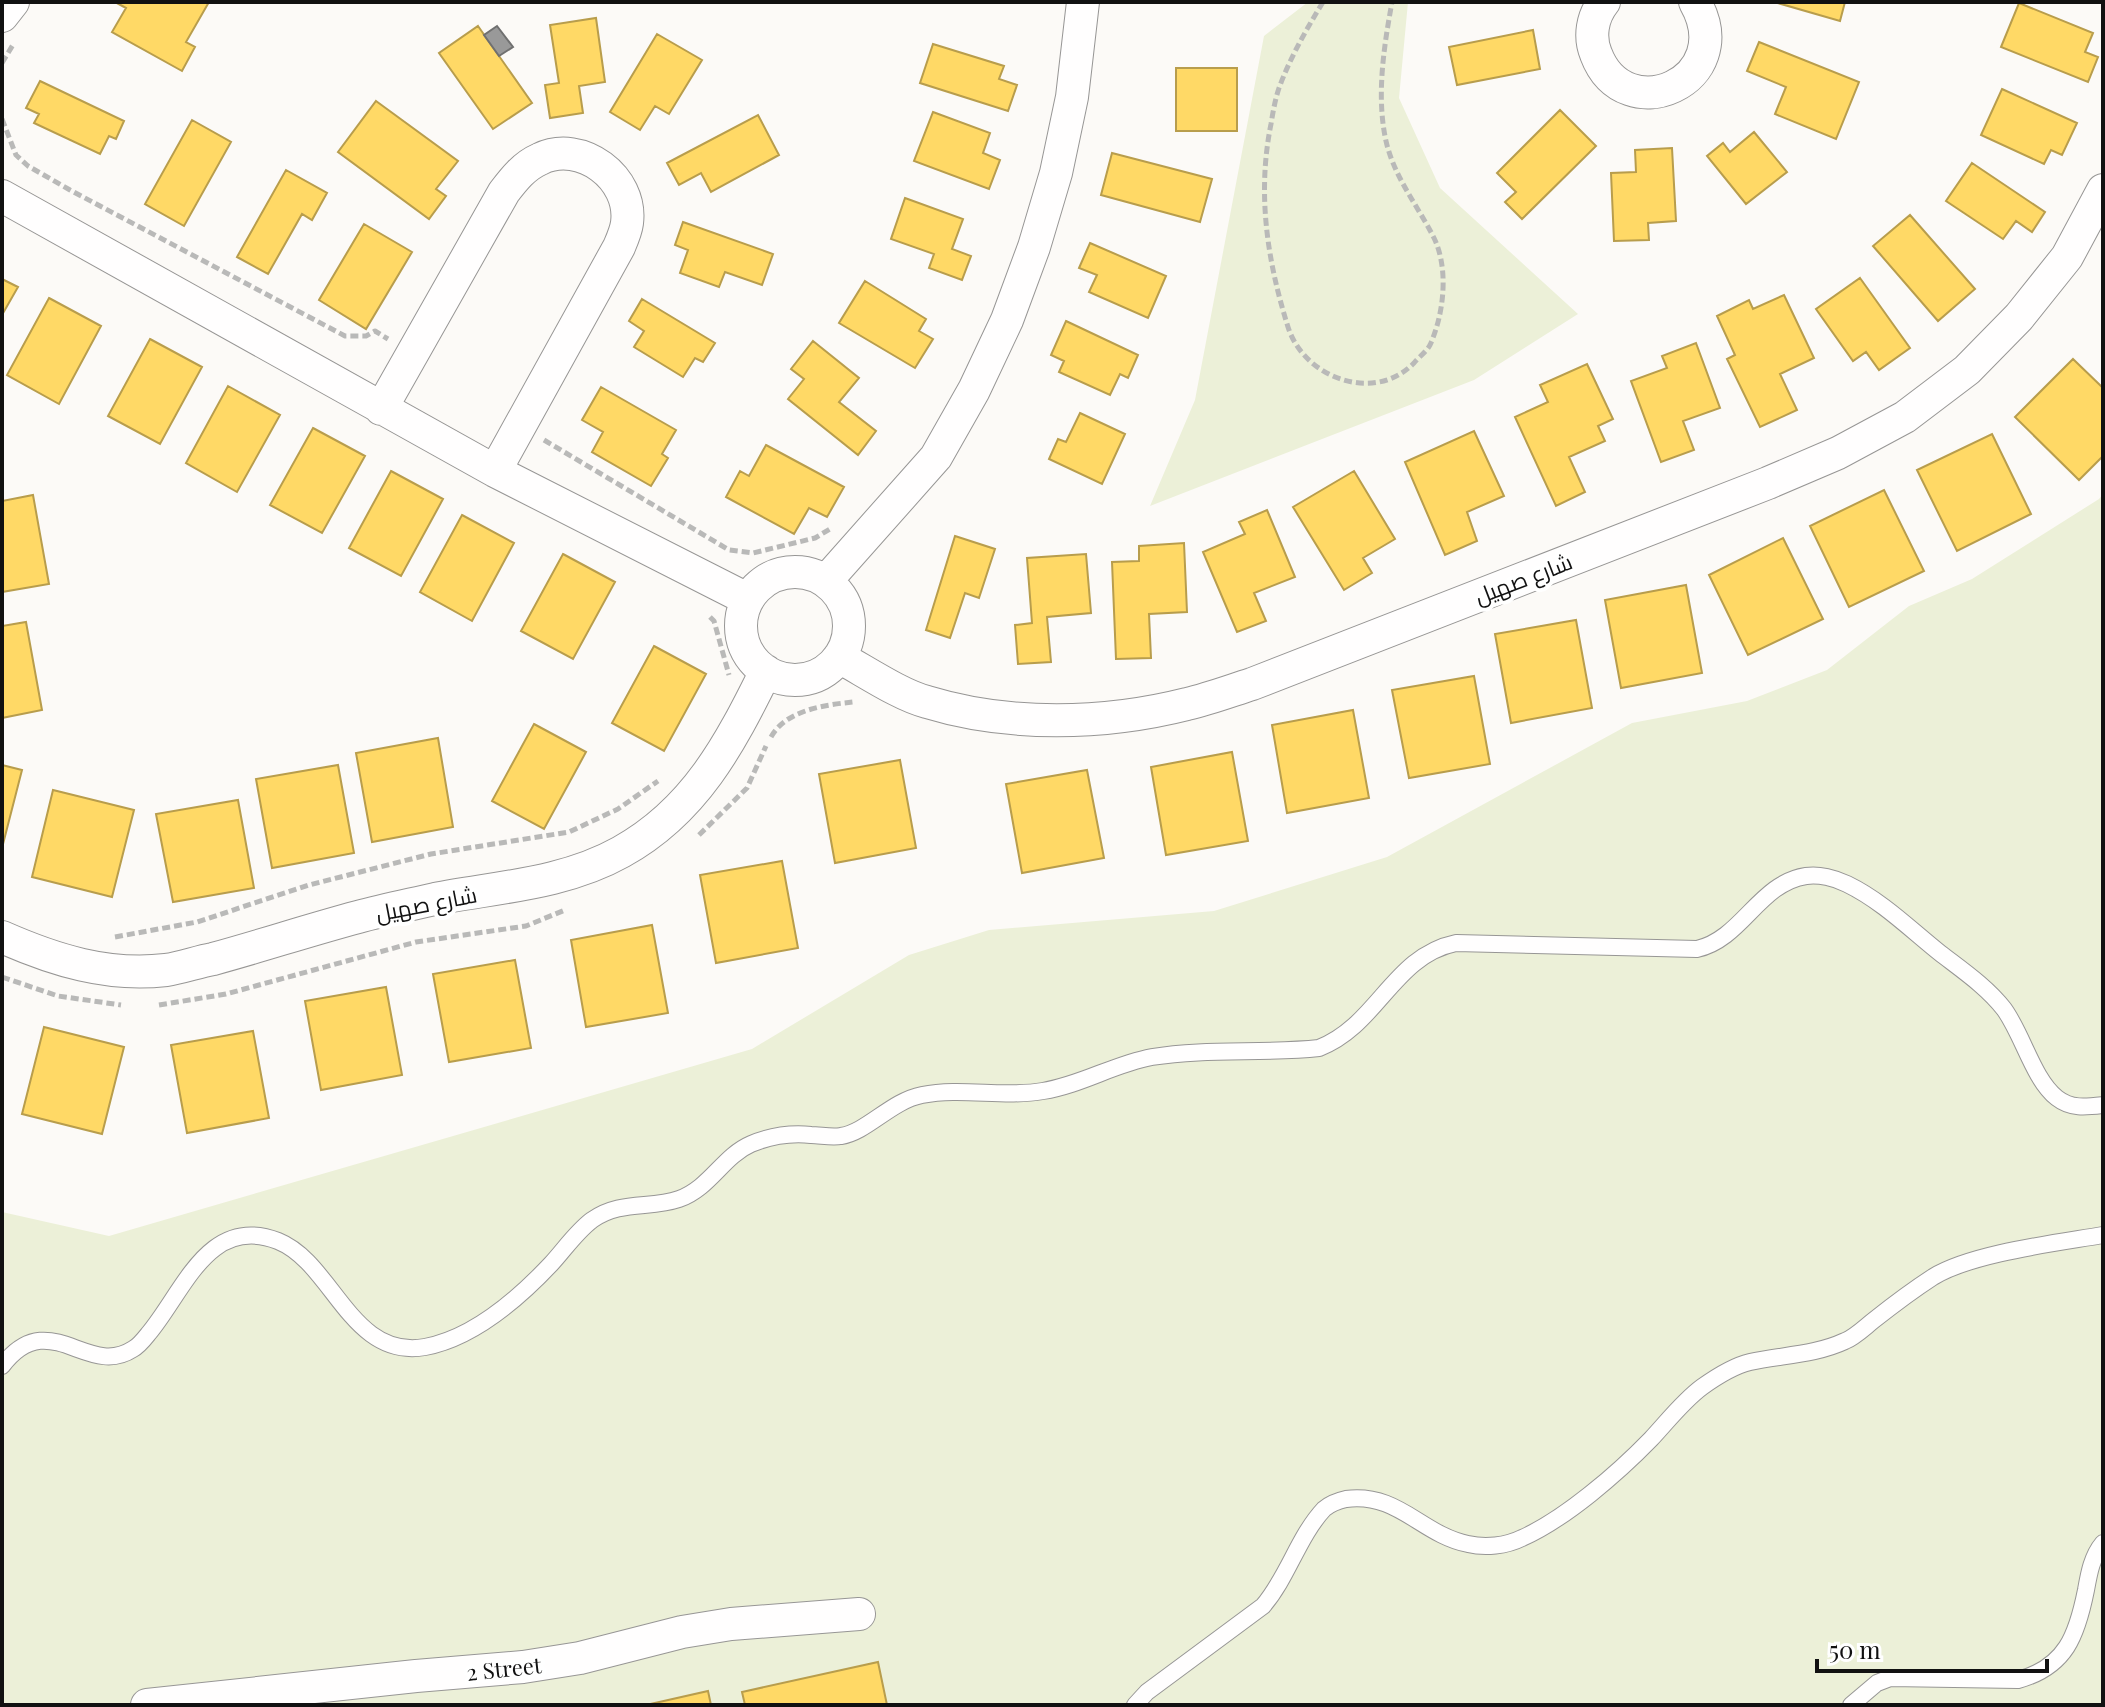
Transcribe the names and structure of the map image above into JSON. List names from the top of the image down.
{
  "streets": {
    "street": ["شارع صهيل", "2 Street"]
  },
  "scale_bar": "50 m"
}
